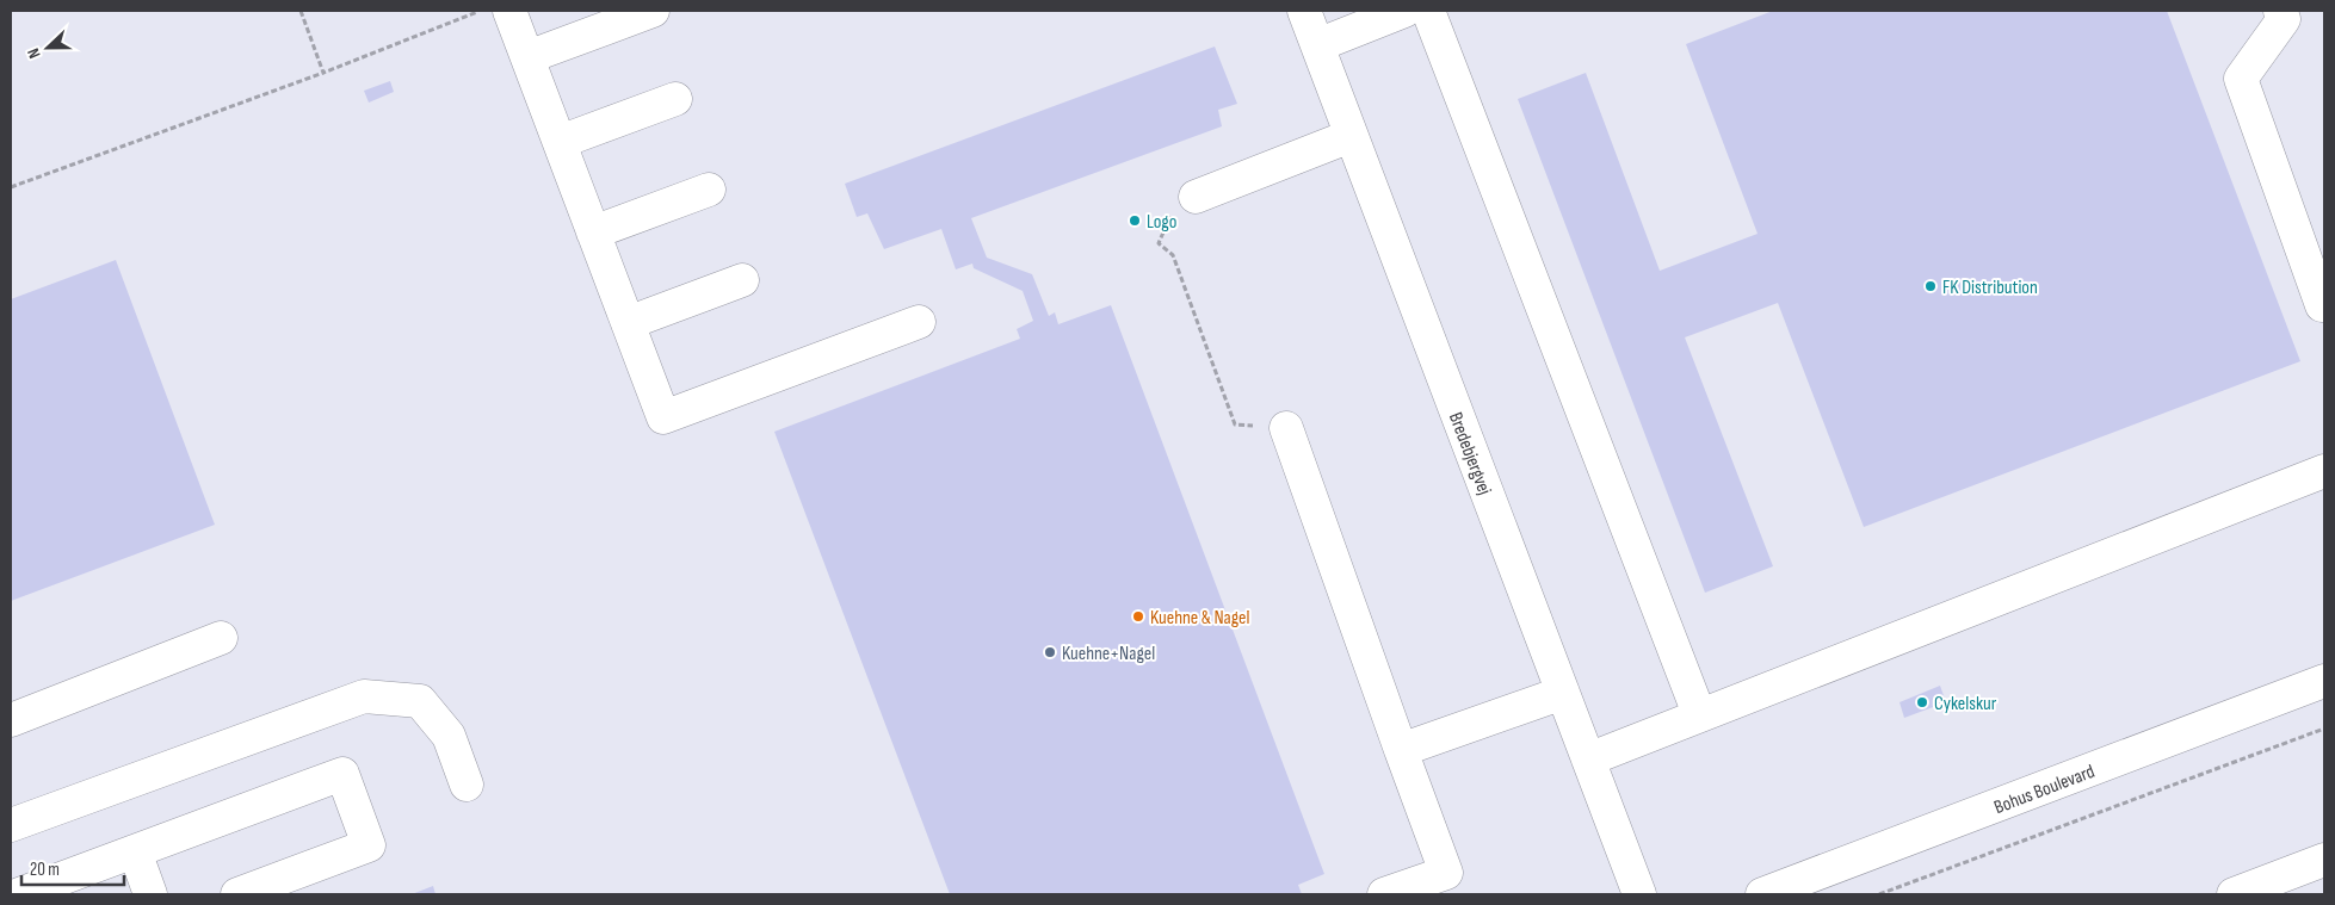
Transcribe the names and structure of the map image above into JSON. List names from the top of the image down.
{
  "streets": {
    "street": ["Bredebjergvej", "Bohus Boulevard"]
  },
  "places": [
    "Logo",
    "FK Distribution",
    "Kuehne & Nagel",
    "Kuehne+Nagel",
    "Cykelskur"
  ],
  "scale_bar": "20 m",
  "north": "left"
}
